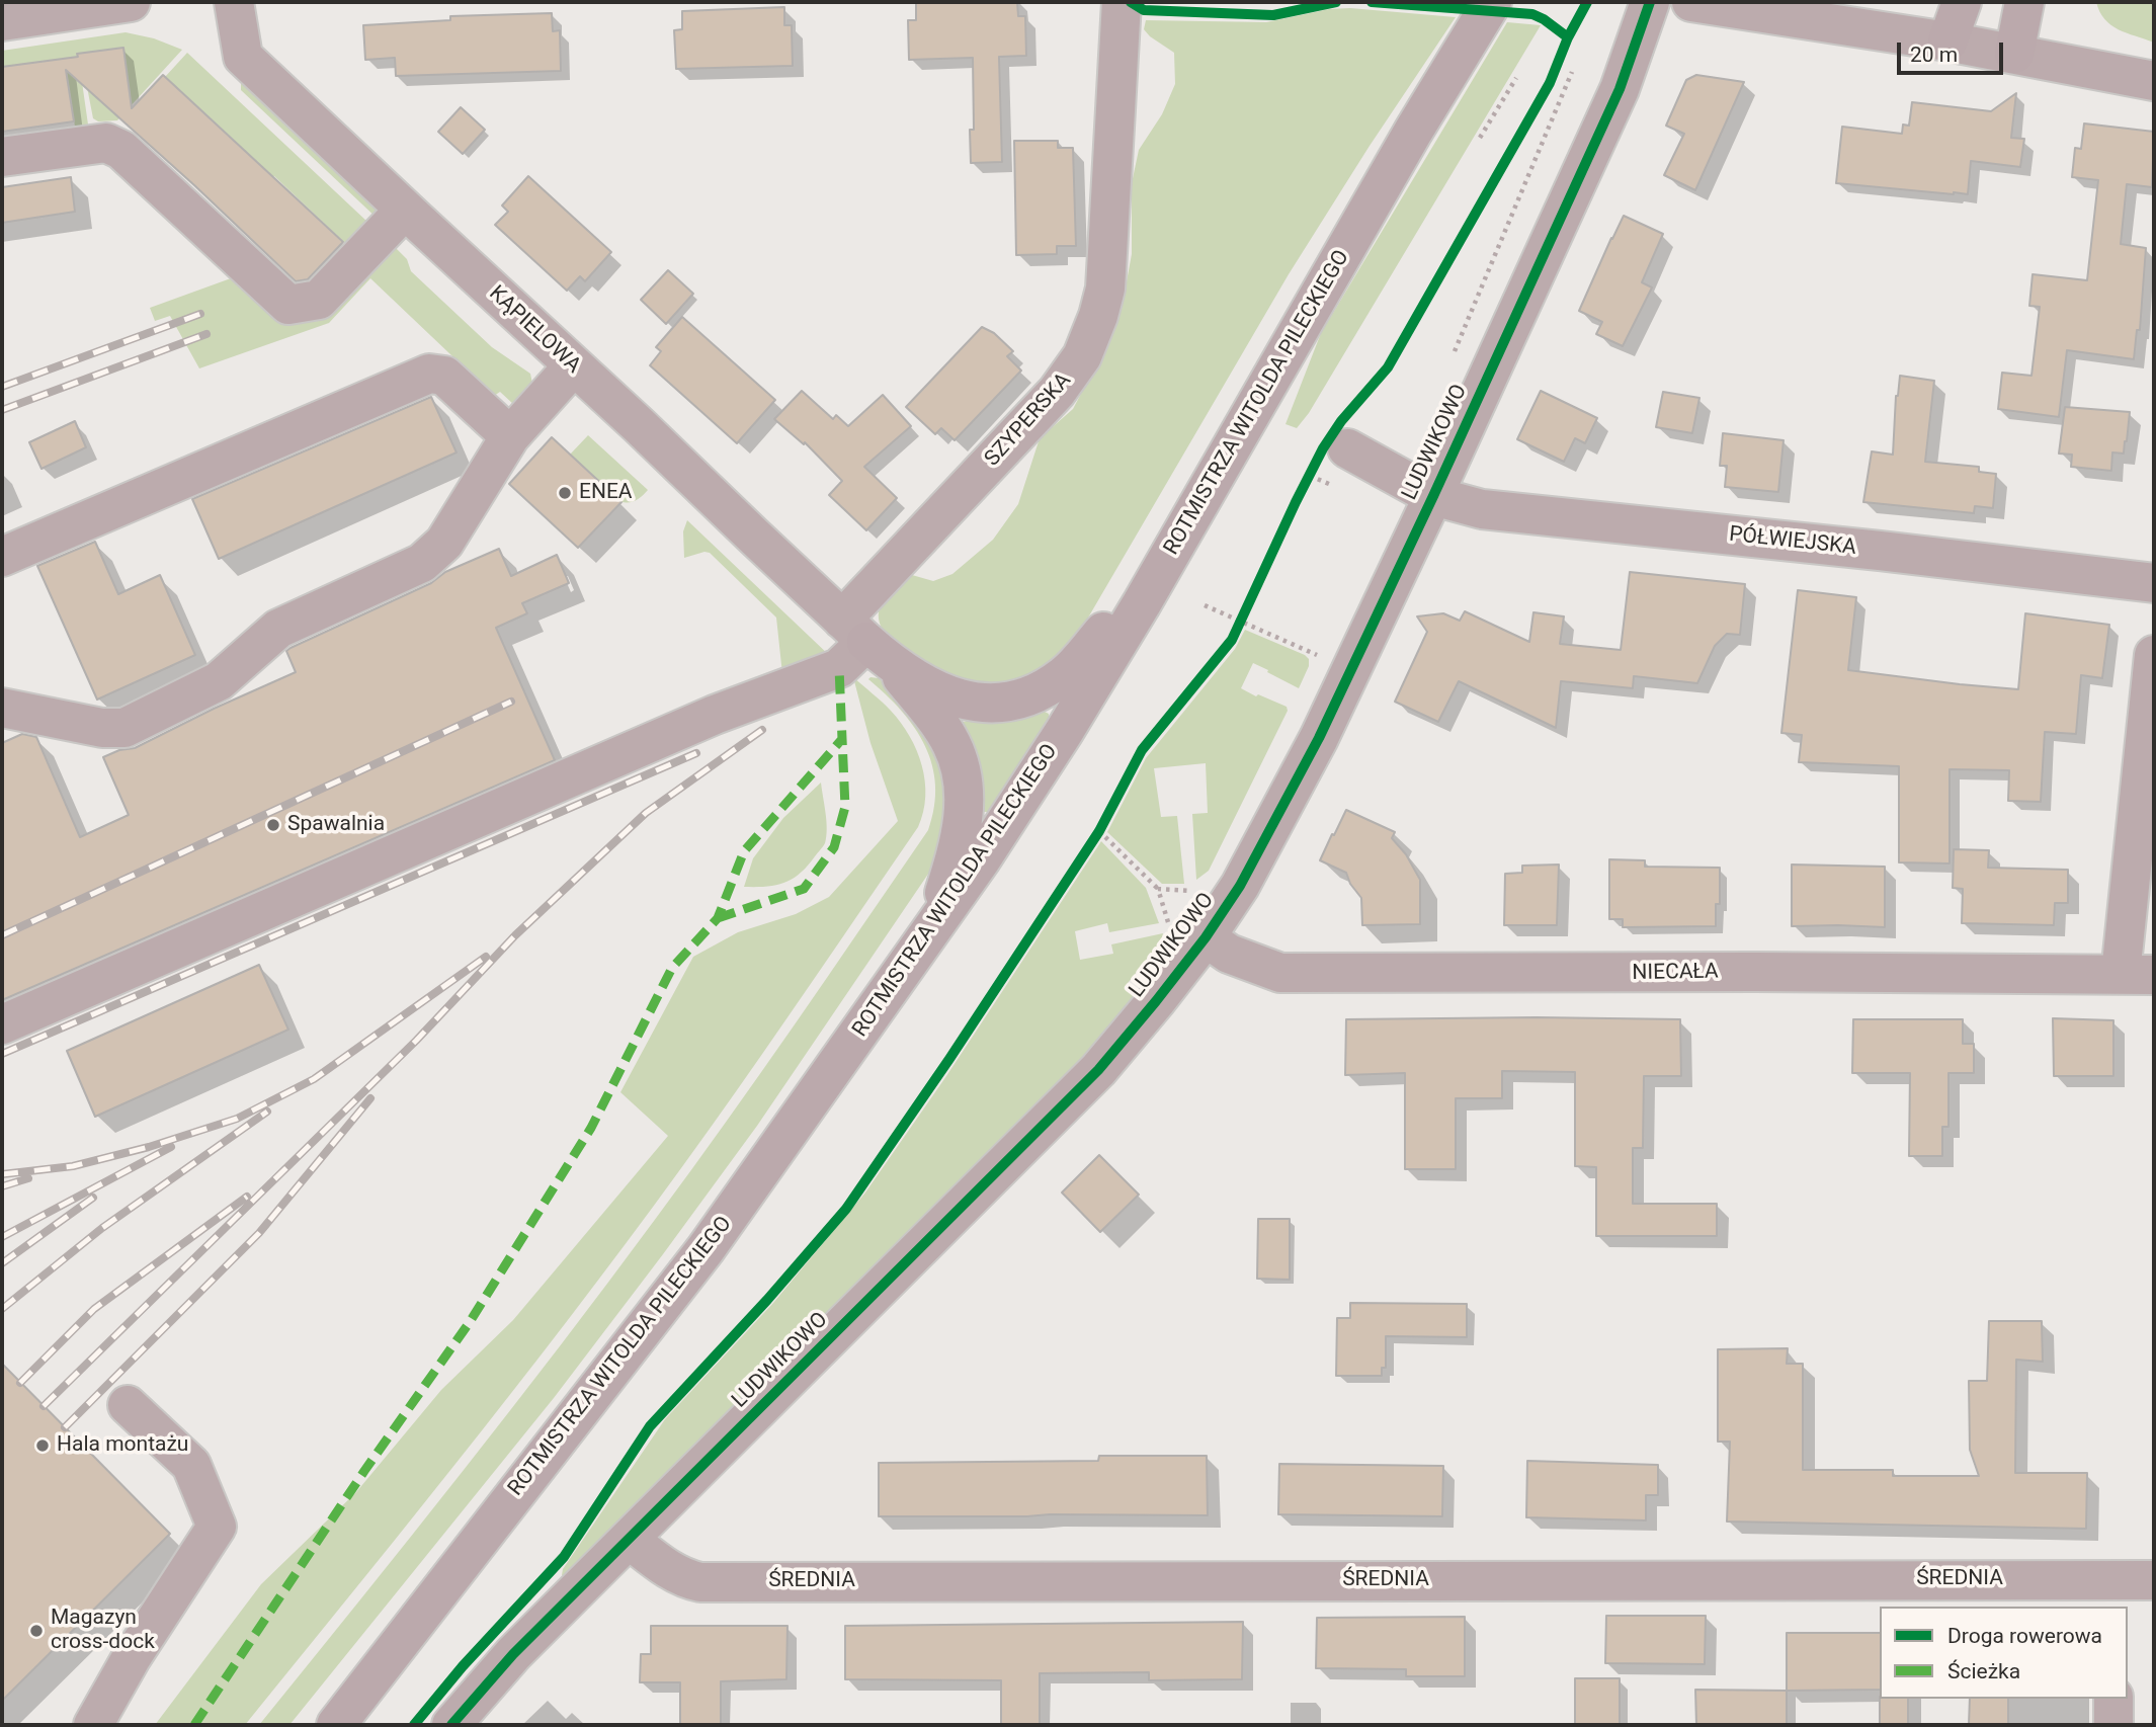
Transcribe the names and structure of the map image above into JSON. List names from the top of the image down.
{
  "streets": {
    "main road": ["ROTMISTRZA WITOLDA PILECKIEGO"],
    "street": [
      "KĄPIELOWA",
      "SZYPERSKA",
      "LUDWIKOWO",
      "PÓŁWIEJSKA",
      "NIECAŁA",
      "ŚREDNIA"
    ]
  },
  "crossings": [
    ["KĄPIELOWA", "SZYPERSKA"],
    ["LUDWIKOWO", "PÓŁWIEJSKA"],
    ["LUDWIKOWO", "NIECAŁA"],
    ["LUDWIKOWO", "ŚREDNIA"]
  ],
  "places": [
    "ENEA",
    "Spawalnia",
    "Hala montażu",
    "Magazyn cross-dock"
  ],
  "legend": ["Droga rowerowa", "Ścieżka"],
  "scale_bar": "20 m"
}
